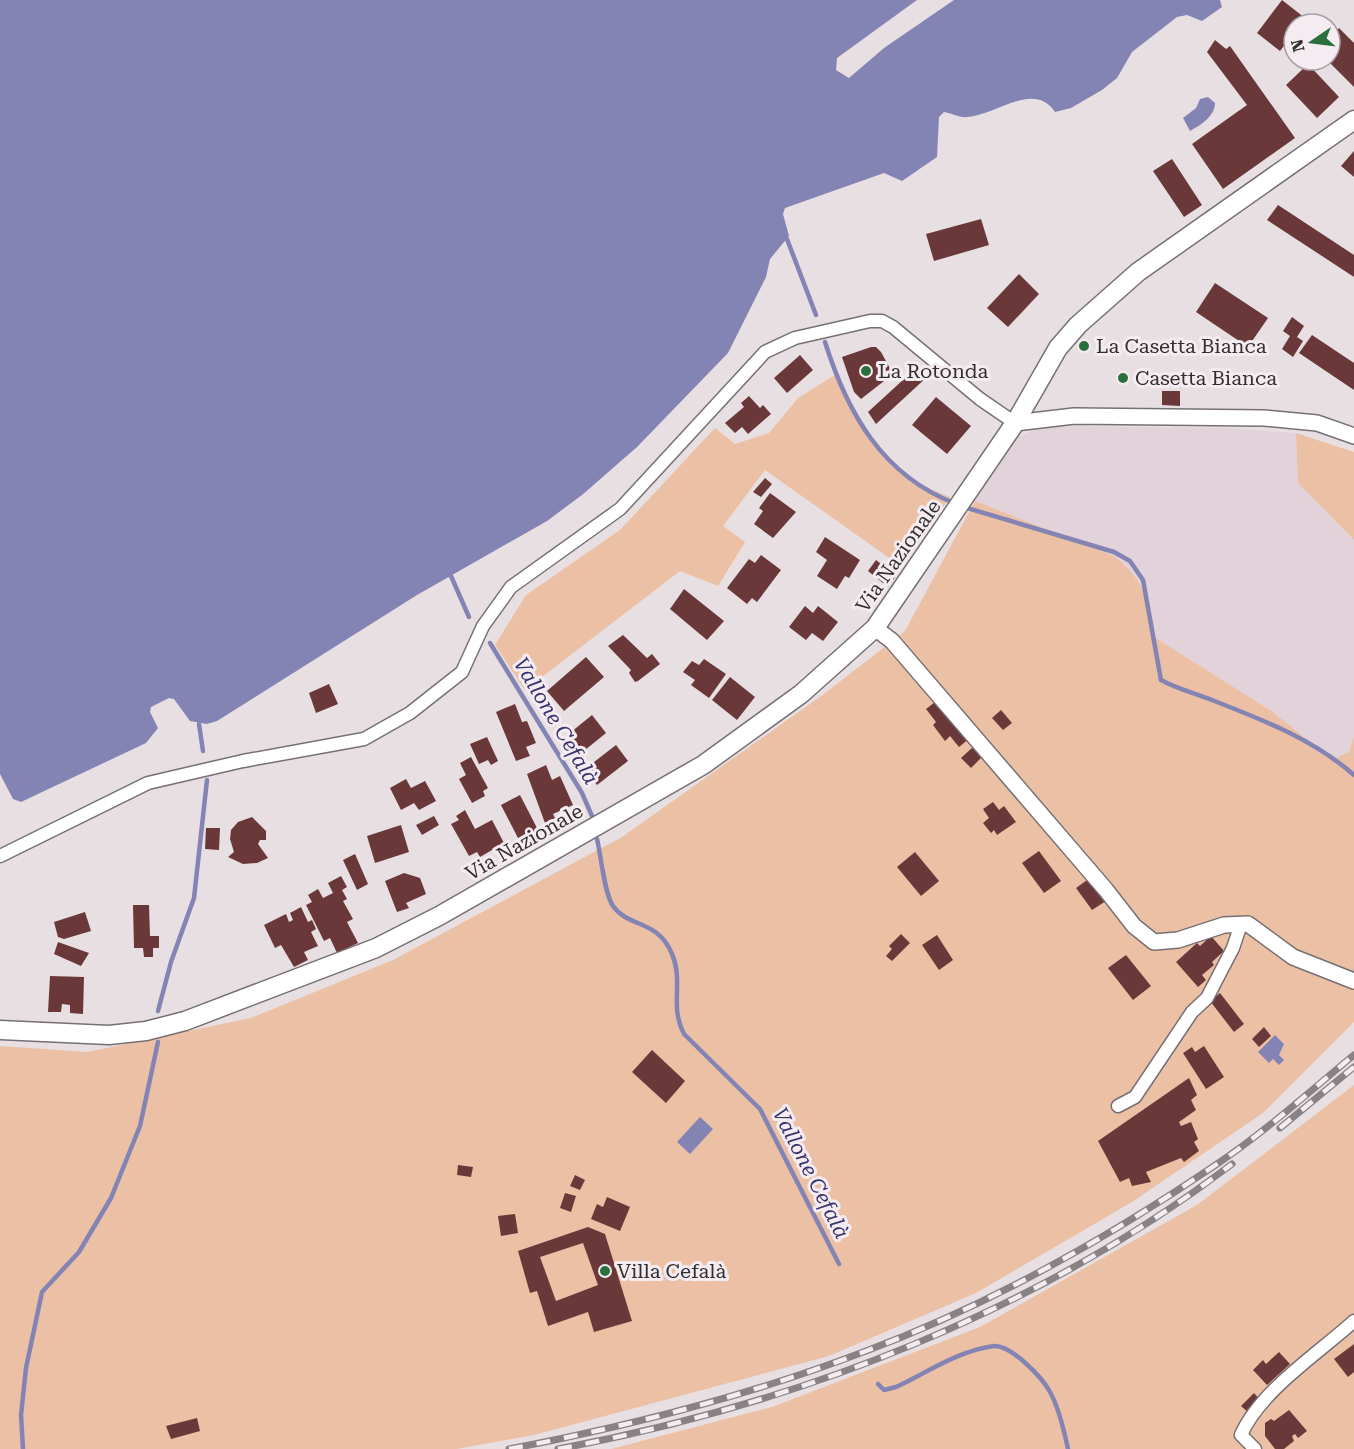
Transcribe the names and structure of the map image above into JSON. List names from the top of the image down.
{
  "streets": {
    "main road": ["Via Nazionale"]
  },
  "water": ["Vallone Cefalà"],
  "places": [
    "La Casetta Bianca",
    "La Rotonda",
    "Casetta Bianca",
    "Villa Cefalà"
  ],
  "north": "left"
}
